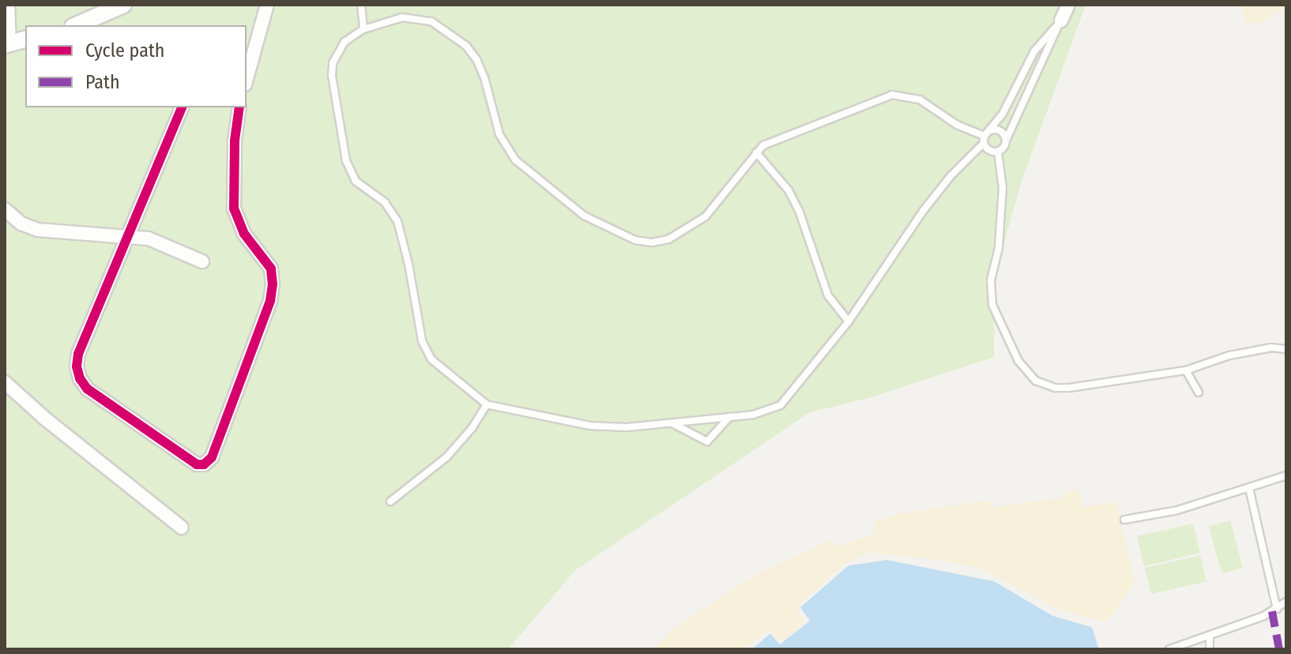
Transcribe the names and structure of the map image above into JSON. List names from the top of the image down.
{
  "legend": ["Cycle path", "Path"]
}
